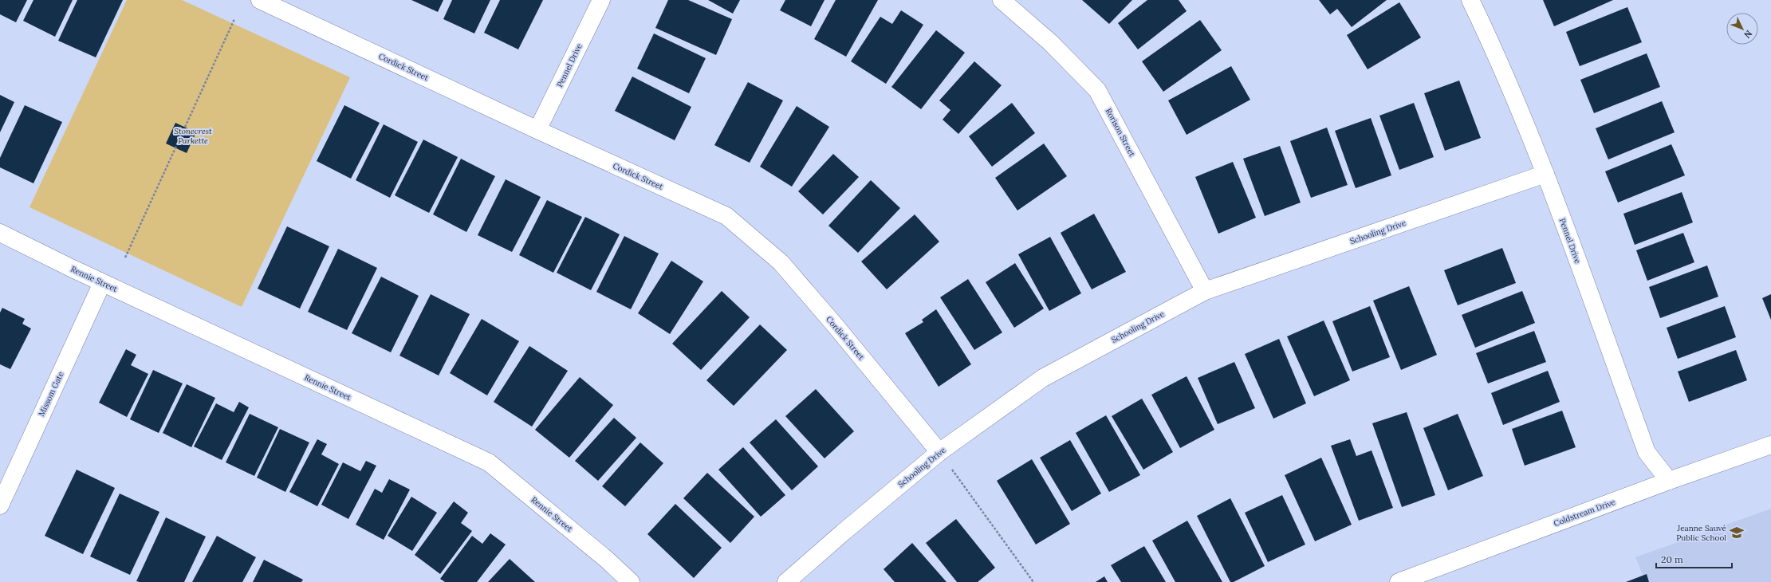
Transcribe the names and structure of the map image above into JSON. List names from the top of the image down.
{
  "streets": {
    "street": [
      "Pennel Drive",
      "Cordick Street",
      "Rorison Street",
      "Schooling Drive",
      "Rennie Street",
      "Missom Gate",
      "Coldstream Drive"
    ]
  },
  "crossings": [
    ["Pennel Drive", "Cordick Street"],
    ["Pennel Drive", "Schooling Drive"],
    ["Pennel Drive", "Coldstream Drive"],
    ["Cordick Street", "Schooling Drive"],
    ["Rorison Street", "Schooling Drive"],
    ["Rennie Street", "Missom Gate"]
  ],
  "parks": ["Stonecrest Parkette"],
  "places": {
    "school or university": ["Jeanne Sauvé Public School"]
  },
  "scale_bar": "20 m",
  "north": "bottom right"
}
